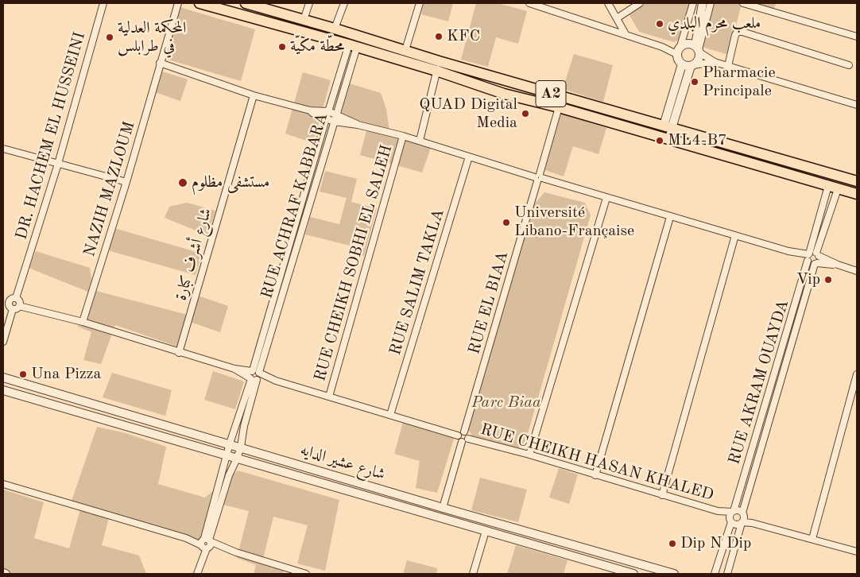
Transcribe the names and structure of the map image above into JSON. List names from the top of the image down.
{
  "streets": {
    "highway": ["A2"],
    "street": [
      "DR. HACHEM EL HUSSEINI",
      "NAZIH MAZLOUM",
      "RUE ACHRAF KABBARA",
      "شارع أشرف كبارة",
      "RUE CHEIKH SOBHI EL SALEH",
      "RUE SALIM TAKLA",
      "RUE EL BIAA",
      "RUE AKRAM OUAYDA",
      "شارع عشير الدايه",
      "RUE CHEIKH HASAN KHALED"
    ]
  },
  "crossings": [
    ["A2", "RUE ACHRAF KABBARA"],
    ["A2", "RUE EL BIAA"],
    ["A2", "RUE AKRAM OUAYDA"],
    ["DR. HACHEM EL HUSSEINI", "RUE CHEIKH HASAN KHALED"],
    ["NAZIH MAZLOUM", "RUE CHEIKH HASAN KHALED"],
    ["RUE ACHRAF KABBARA", "شارع عشير الدايه"],
    ["RUE ACHRAF KABBARA", "RUE CHEIKH HASAN KHALED"],
    ["شارع أشرف كبارة", "RUE CHEIKH HASAN KHALED"],
    ["RUE CHEIKH SOBHI EL SALEH", "RUE CHEIKH HASAN KHALED"],
    ["RUE SALIM TAKLA", "RUE CHEIKH HASAN KHALED"],
    ["RUE EL BIAA", "RUE CHEIKH HASAN KHALED"],
    ["RUE AKRAM OUAYDA", "RUE CHEIKH HASAN KHALED"]
  ],
  "parks": ["Parc Biaa"],
  "places": [
    "ملعب محرم البلدي",
    "KFC",
    "المحكمة العدلية في طرابلس",
    "محطّة مكيّة",
    "Pharmacie Principale",
    "QUAD Digital Media",
    "ML4-B7",
    "مستشفى مظلوم",
    "Université Libano-Française",
    "Vip",
    "Una Pizza",
    "Dip N Dip"
  ]
}
